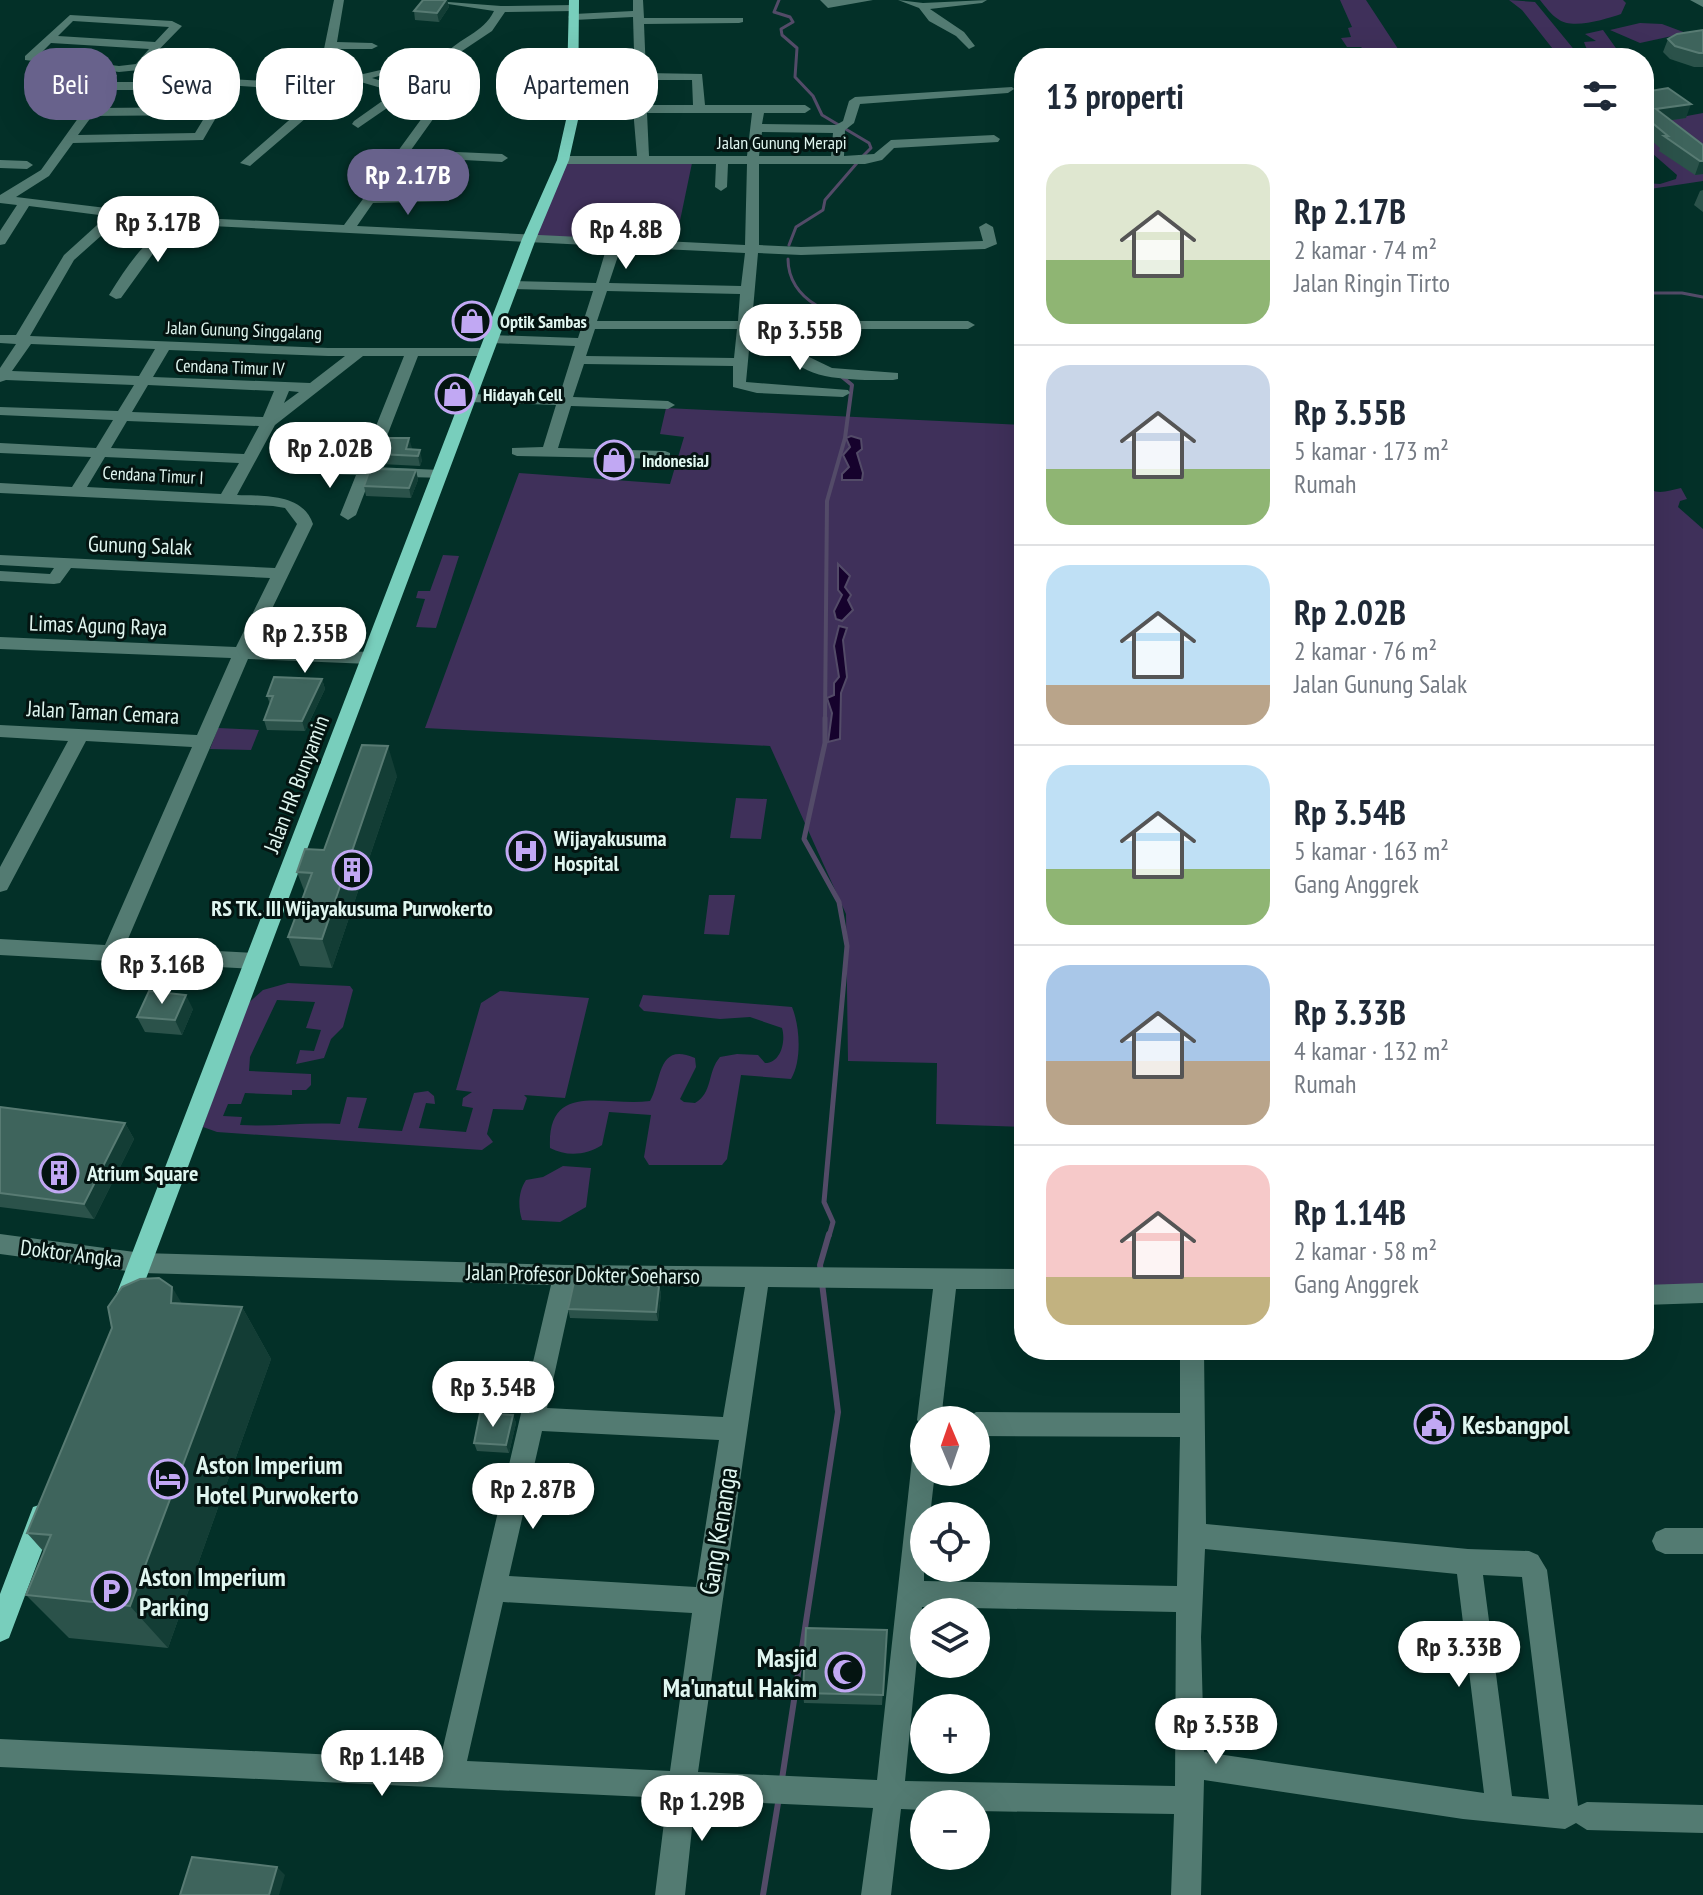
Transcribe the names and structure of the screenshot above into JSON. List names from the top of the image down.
{
  "streets": {
    "main road": ["Jalan HR Bunyamin"],
    "street": [
      "Jalan Gunung Merapi",
      "Jalan Gunung Singgalang",
      "Cendana Timur IV",
      "Cendana Timur I",
      "Gunung Salak",
      "Limas Agung Raya",
      "Jalan Taman Cemara",
      "Doktor Angka",
      "Jalan Profesor Dokter Soeharso",
      "Gang Kenanga"
    ]
  },
  "crossings": [
    ["Jalan Gunung Merapi", "Jalan HR Bunyamin"],
    ["Jalan Gunung Singgalang", "Jalan HR Bunyamin"],
    ["Cendana Timur I", "Gunung Salak"],
    ["Limas Agung Raya", "Jalan HR Bunyamin"],
    ["Jalan HR Bunyamin", "Doktor Angka"],
    ["Jalan HR Bunyamin", "Jalan Profesor Dokter Soeharso"],
    ["Doktor Angka", "Jalan Profesor Dokter Soeharso"],
    ["Jalan Profesor Dokter Soeharso", "Gang Kenanga"]
  ],
  "places": {
    "shop": ["Optik Sambas", "Hidayah Cell", "IndonesiaJ"],
    "hospital": ["Wijayakusuma Hospital"],
    "building": ["RS TK. III Wijayakusuma Purwokerto", "Atrium Square"],
    "public building": ["Kesbangpol"],
    "hotel": ["Aston Imperium Hotel Purwokerto"],
    "parking": ["Aston Imperium Parking"],
    "mosque": ["Masjid Ma'unatul Hakim"]
  },
  "north": "top",
  "page": {
    "chip": [
      "Beli",
      "Sewa",
      "Filter",
      "Baru",
      "Apartemen"
    ],
    "heading": "13 properti",
    "list": [
      {
        "name": "Rp 2.17B",
        "note": "2 kamar · 74 m² · Jalan Ringin Tirto"
      },
      {
        "name": "Rp 3.55B",
        "note": "5 kamar · 173 m² · Rumah"
      },
      {
        "name": "Rp 2.02B",
        "note": "2 kamar · 76 m² · Jalan Gunung Salak"
      },
      {
        "name": "Rp 3.54B",
        "note": "5 kamar · 163 m² · Gang Anggrek"
      },
      {
        "name": "Rp 3.33B",
        "note": "4 kamar · 132 m² · Rumah"
      },
      {
        "name": "Rp 1.14B",
        "note": "2 kamar · 58 m² · Gang Anggrek"
      }
    ],
    "price": [
      "Rp 2.17B",
      "Rp 3.17B",
      "Rp 4.8B",
      "Rp 3.55B",
      "Rp 2.02B",
      "Rp 2.35B",
      "Rp 3.16B",
      "Rp 3.54B",
      "Rp 2.87B",
      "Rp 3.33B",
      "Rp 3.53B",
      "Rp 1.14B",
      "Rp 1.29B"
    ],
    "map_buttons": ["+", "−"]
  }
}
